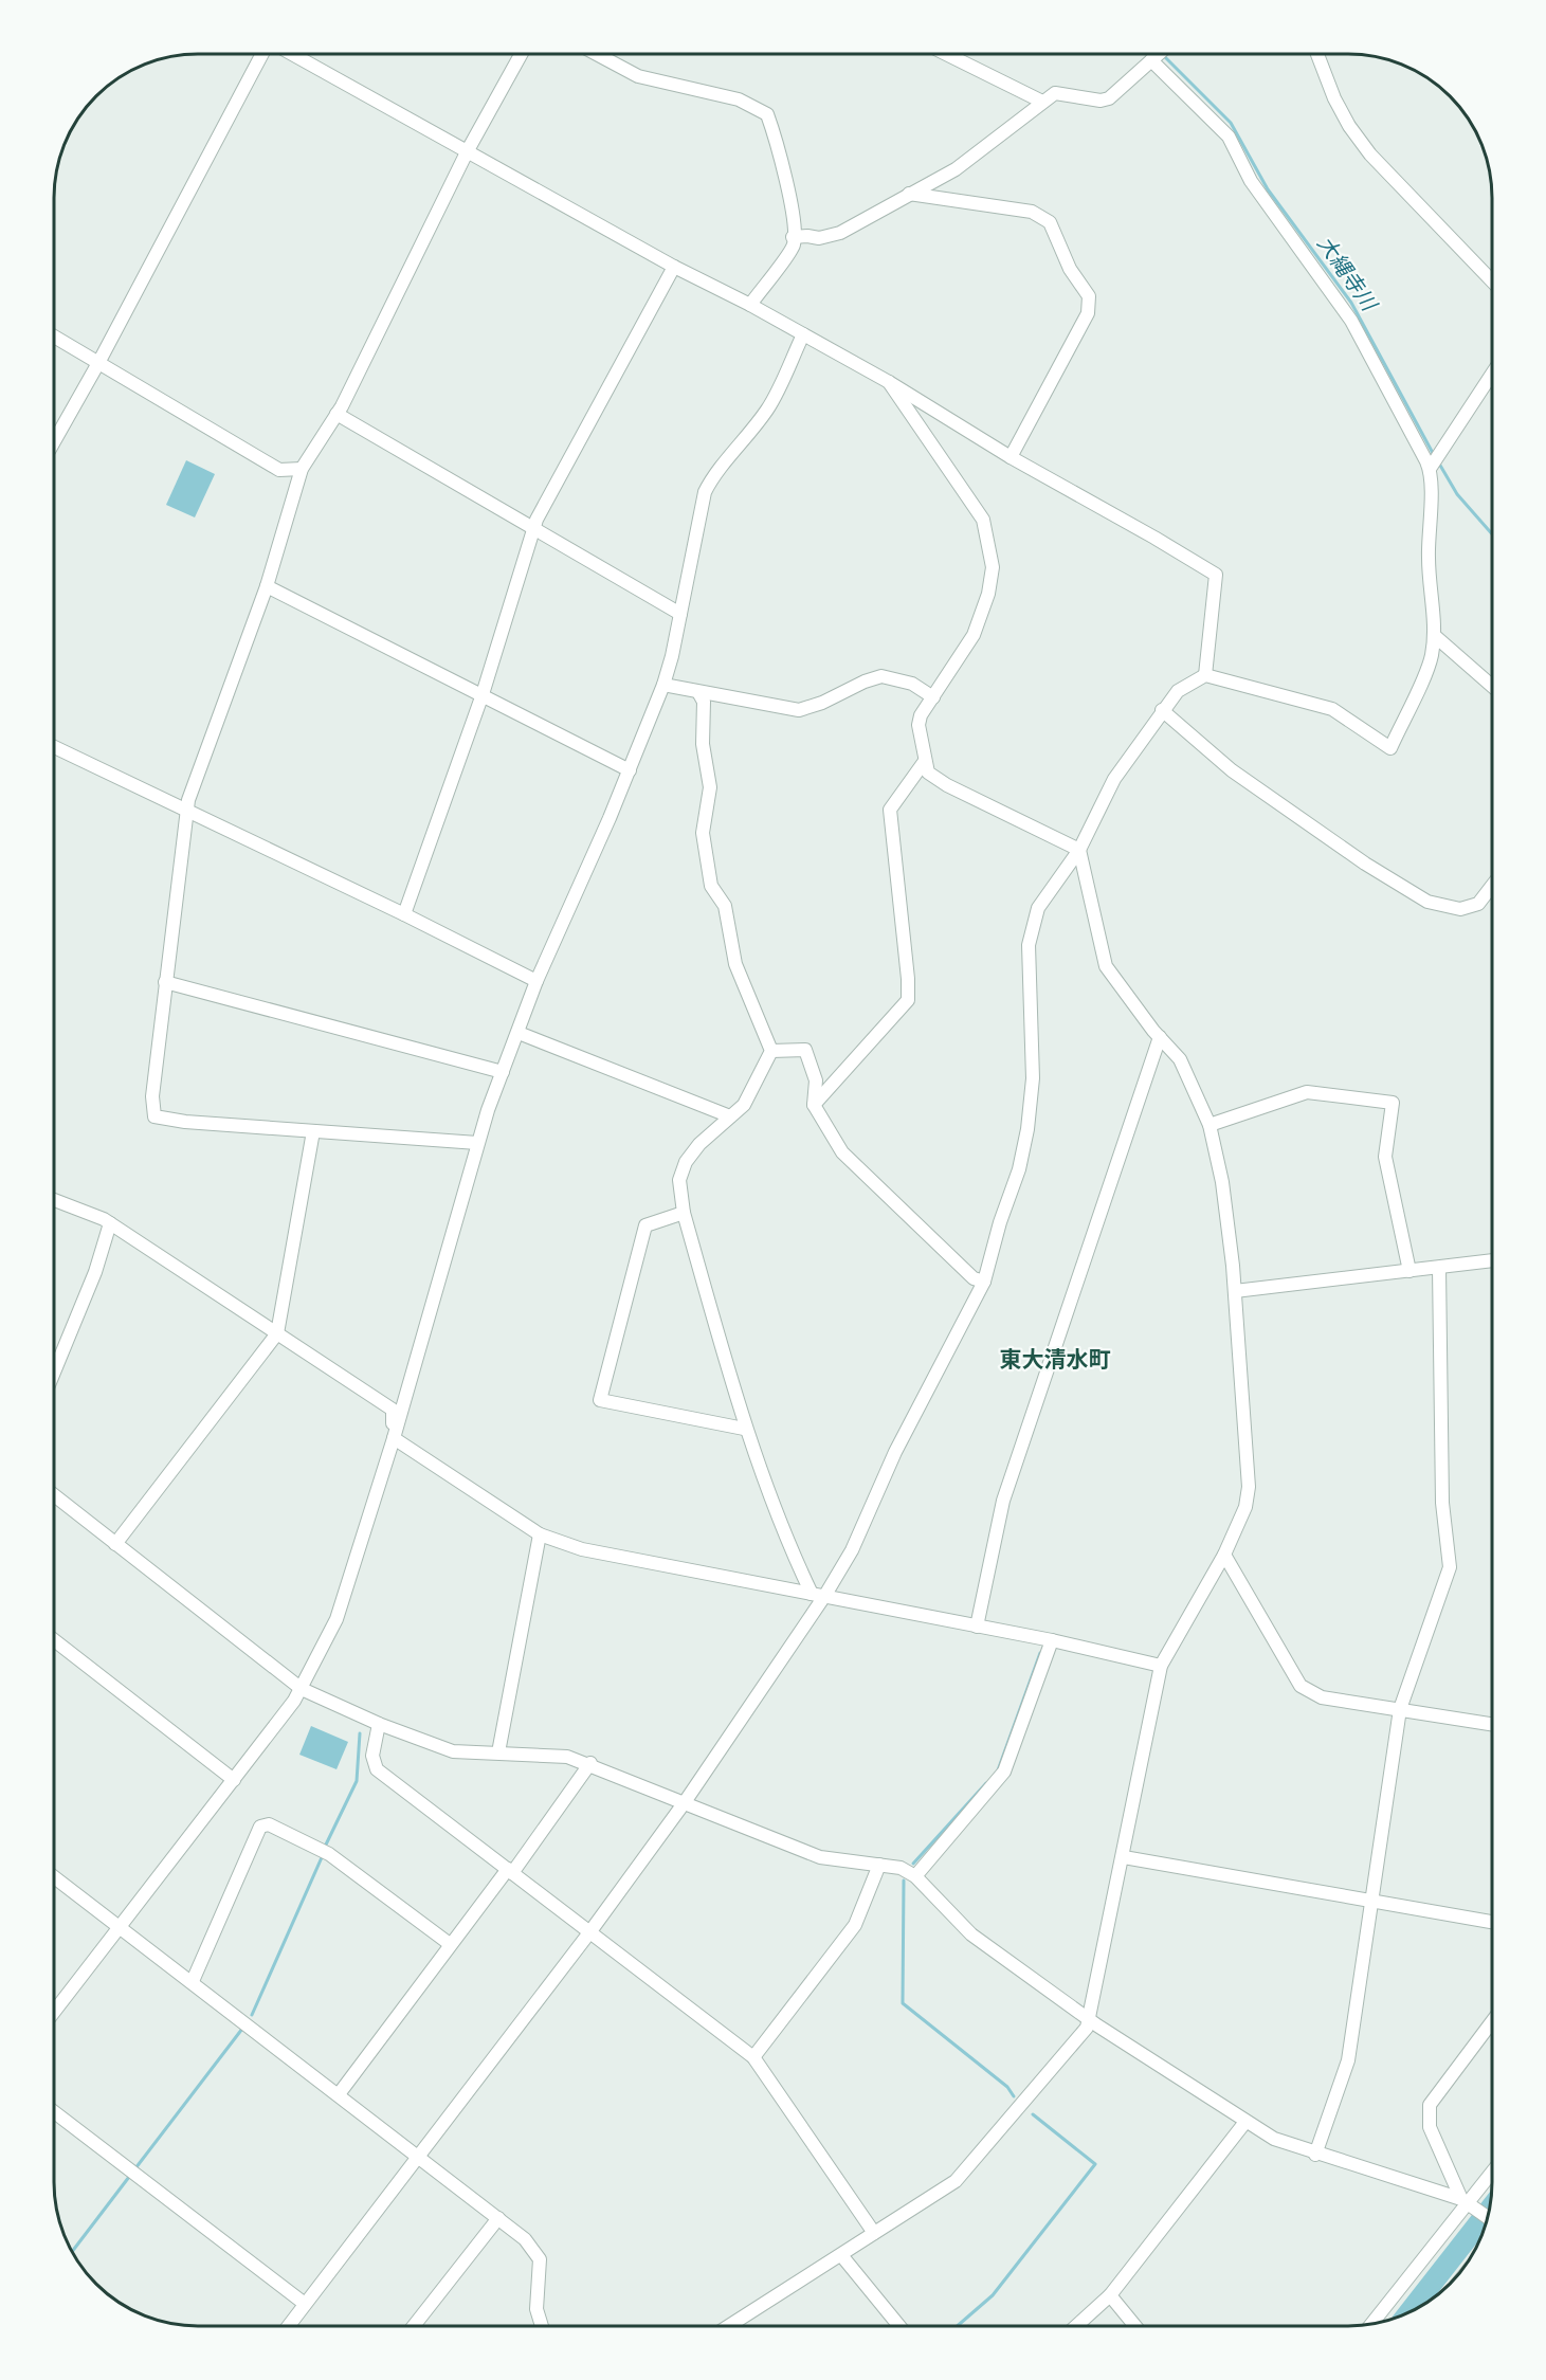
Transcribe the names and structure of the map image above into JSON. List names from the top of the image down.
{
  "districts": ["東大清水町"],
  "water": ["大縄寺川"]
}
